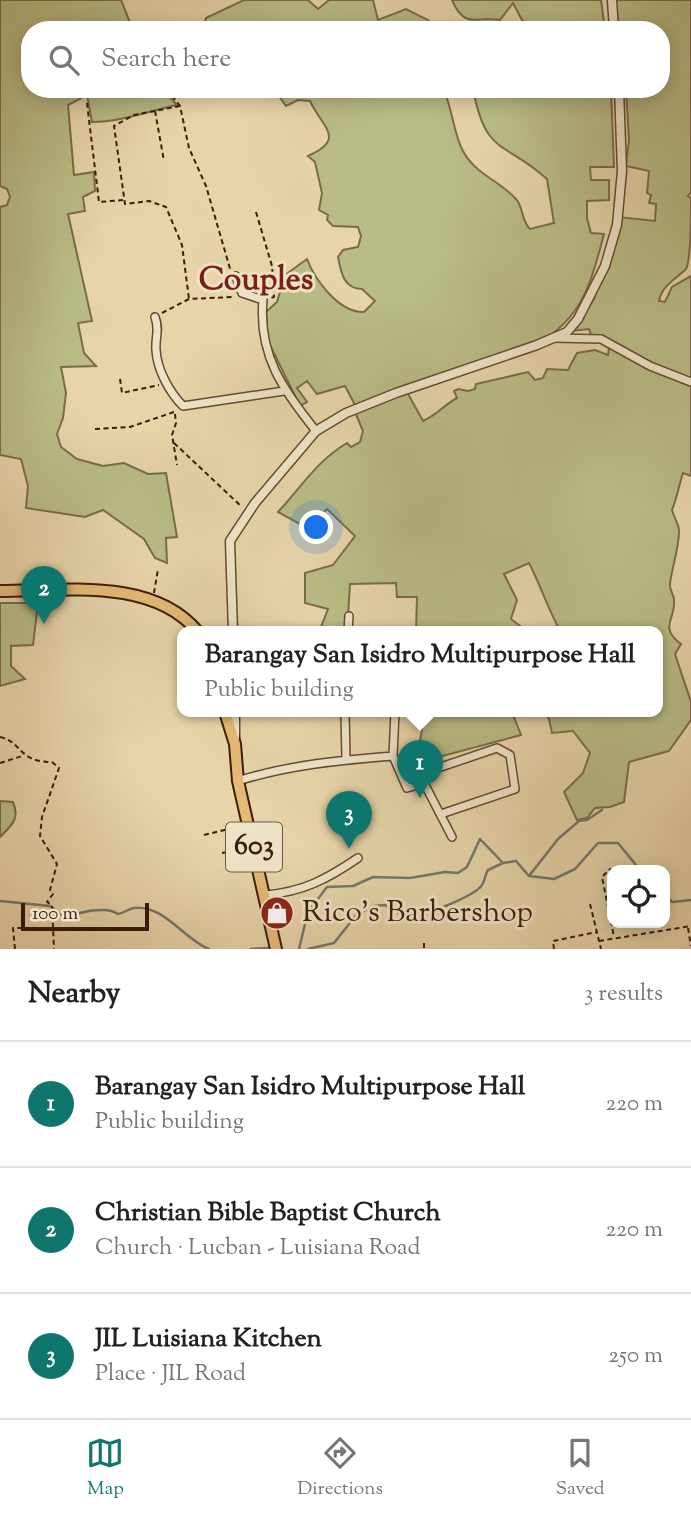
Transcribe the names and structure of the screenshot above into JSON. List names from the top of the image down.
{
  "streets": {
    "main road": ["603"]
  },
  "districts": ["Couples"],
  "places": {
    "shop": ["Rico's Barbershop"]
  },
  "scale_bar": "100 m",
  "page": {
    "search": "Search here",
    "pins": ["2", "1", "3"],
    "popup": ["Barangay San Isidro Multipurpose Hall", "Public building"],
    "scale": "100 m",
    "heading": ["Nearby", "3 results"],
    "list": [
      {
        "mark": "1",
        "name": "Barangay San Isidro Multipurpose Hall",
        "note": "Public building",
        "value": "220 m"
      },
      {
        "mark": "2",
        "name": "Christian Bible Baptist Church",
        "note": "Church · Lucban - Luisiana Road",
        "value": "220 m"
      },
      {
        "mark": "3",
        "name": "JIL Luisiana Kitchen",
        "note": "Place · JIL Road",
        "value": "250 m"
      }
    ],
    "nav": ["Map", "Directions", "Saved"]
  }
}
